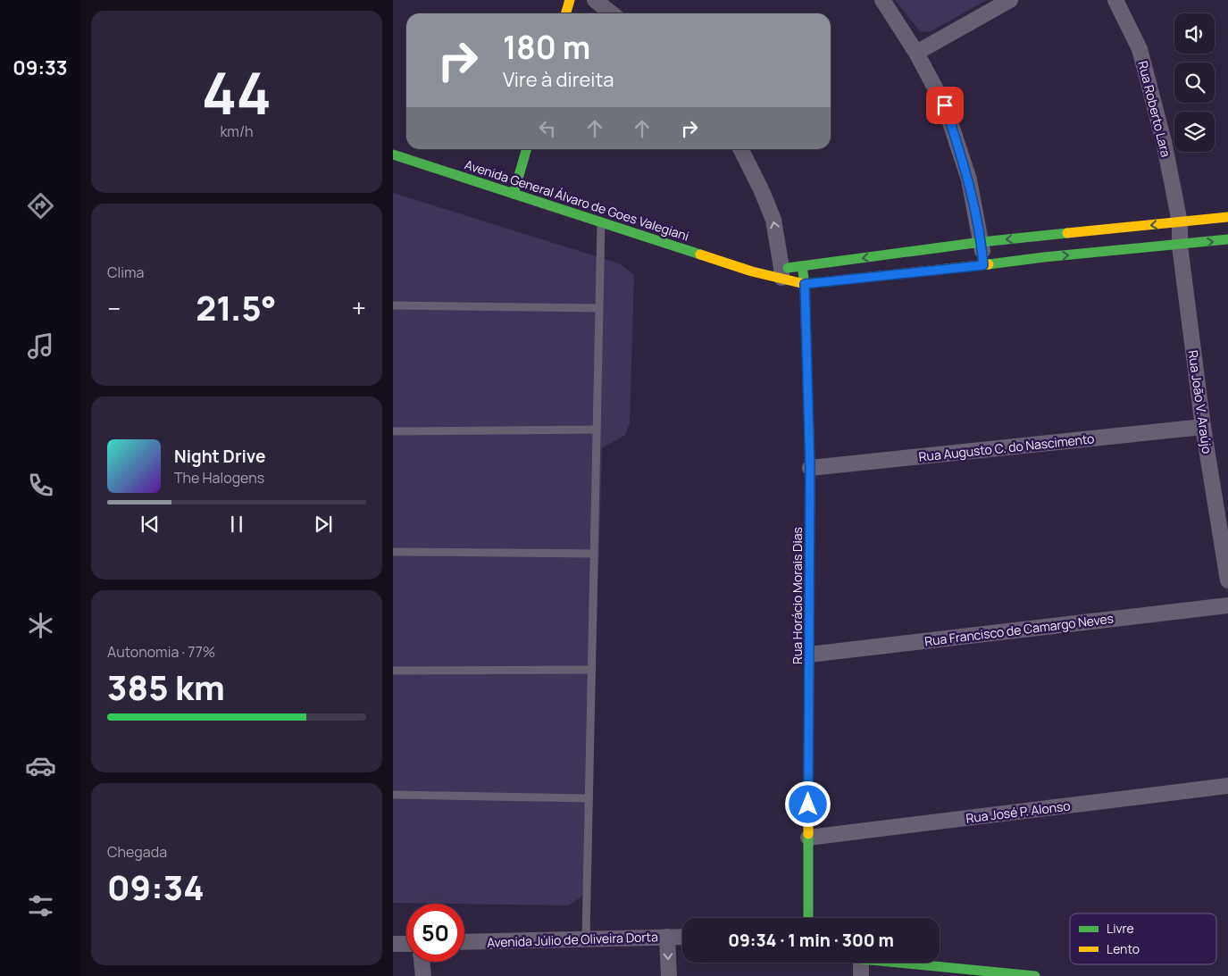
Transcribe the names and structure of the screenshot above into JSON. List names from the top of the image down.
{
  "streets": {
    "main road": ["Avenida General Álvaro de Goes Valegiani", "Rua Horácio Morais Dias"],
    "street": [
      "Rua Roberto Lara",
      "Rua João V. Araújo",
      "Rua Augusto C. do Nascimento",
      "Rua Francisco de Camargo Neves",
      "Rua José P. Alonso",
      "Avenida Júlio de Oliveira Dorta"
    ]
  },
  "crossings": [
    ["Rua Roberto Lara", "Avenida General Álvaro de Goes Valegiani"],
    ["Rua Roberto Lara", "Rua João V. Araújo"],
    ["Avenida General Álvaro de Goes Valegiani", "Rua João V. Araújo"],
    ["Avenida General Álvaro de Goes Valegiani", "Rua Horácio Morais Dias"],
    ["Rua João V. Araújo", "Rua Augusto C. do Nascimento"],
    ["Rua Augusto C. do Nascimento", "Rua Horácio Morais Dias"],
    ["Rua Horácio Morais Dias", "Rua Francisco de Camargo Neves"],
    ["Rua Horácio Morais Dias", "Rua José P. Alonso"]
  ],
  "legend": ["Livre", "Lento"],
  "page": {
    "tabs": "09:33",
    "tile": [
      ["44", "km/h"],
      "Clima",
      ["Autonomia · 77%", "385 km"],
      ["Chegada", "09:34"]
    ],
    "turn": ["180 m", "Vire à direita"],
    "heat": ["−", "21.5°", "+"],
    "song": ["Night Drive", "The Halogens"],
    "limit": "50",
    "trip": "09:34 · 1 min · 300 m"
  }
}
